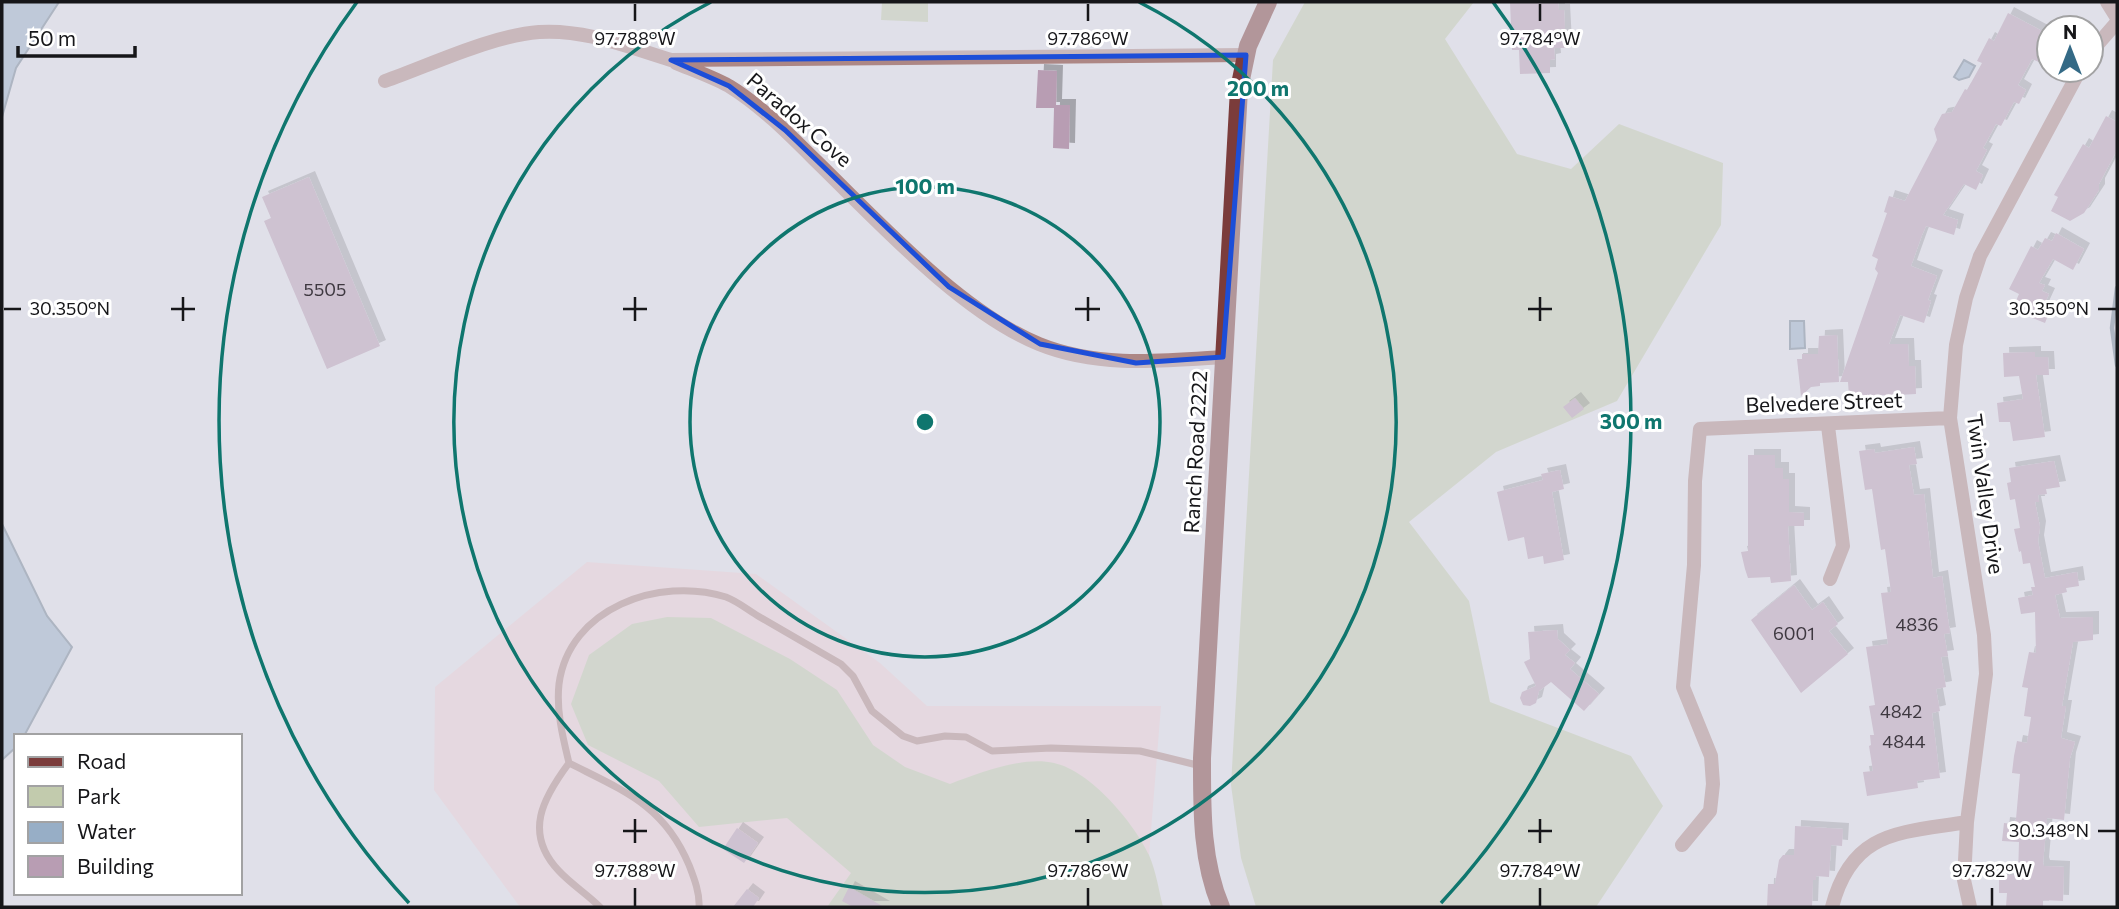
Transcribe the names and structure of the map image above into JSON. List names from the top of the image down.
{
  "streets": {
    "main road": ["Ranch Road 2222"],
    "street": ["Paradox Cove", "Belvedere Street", "Twin Valley Drive"]
  },
  "crossings": [
    ["Paradox Cove", "Ranch Road 2222"],
    ["Belvedere Street", "Twin Valley Drive"]
  ],
  "house_numbers": [
    "5505",
    "4836",
    "6001",
    "4842",
    "4844"
  ],
  "legend": [
    "Road",
    "Park",
    "Water",
    "Building"
  ],
  "scale_bar": "50 m",
  "north": "top",
  "coordinates": [
    "97.788°W",
    "97.786°W",
    "97.784°W",
    "30.350°N",
    "30.348°N",
    "97.782°W"
  ],
  "rings": ["200 m", "100 m", "300 m"]
}
